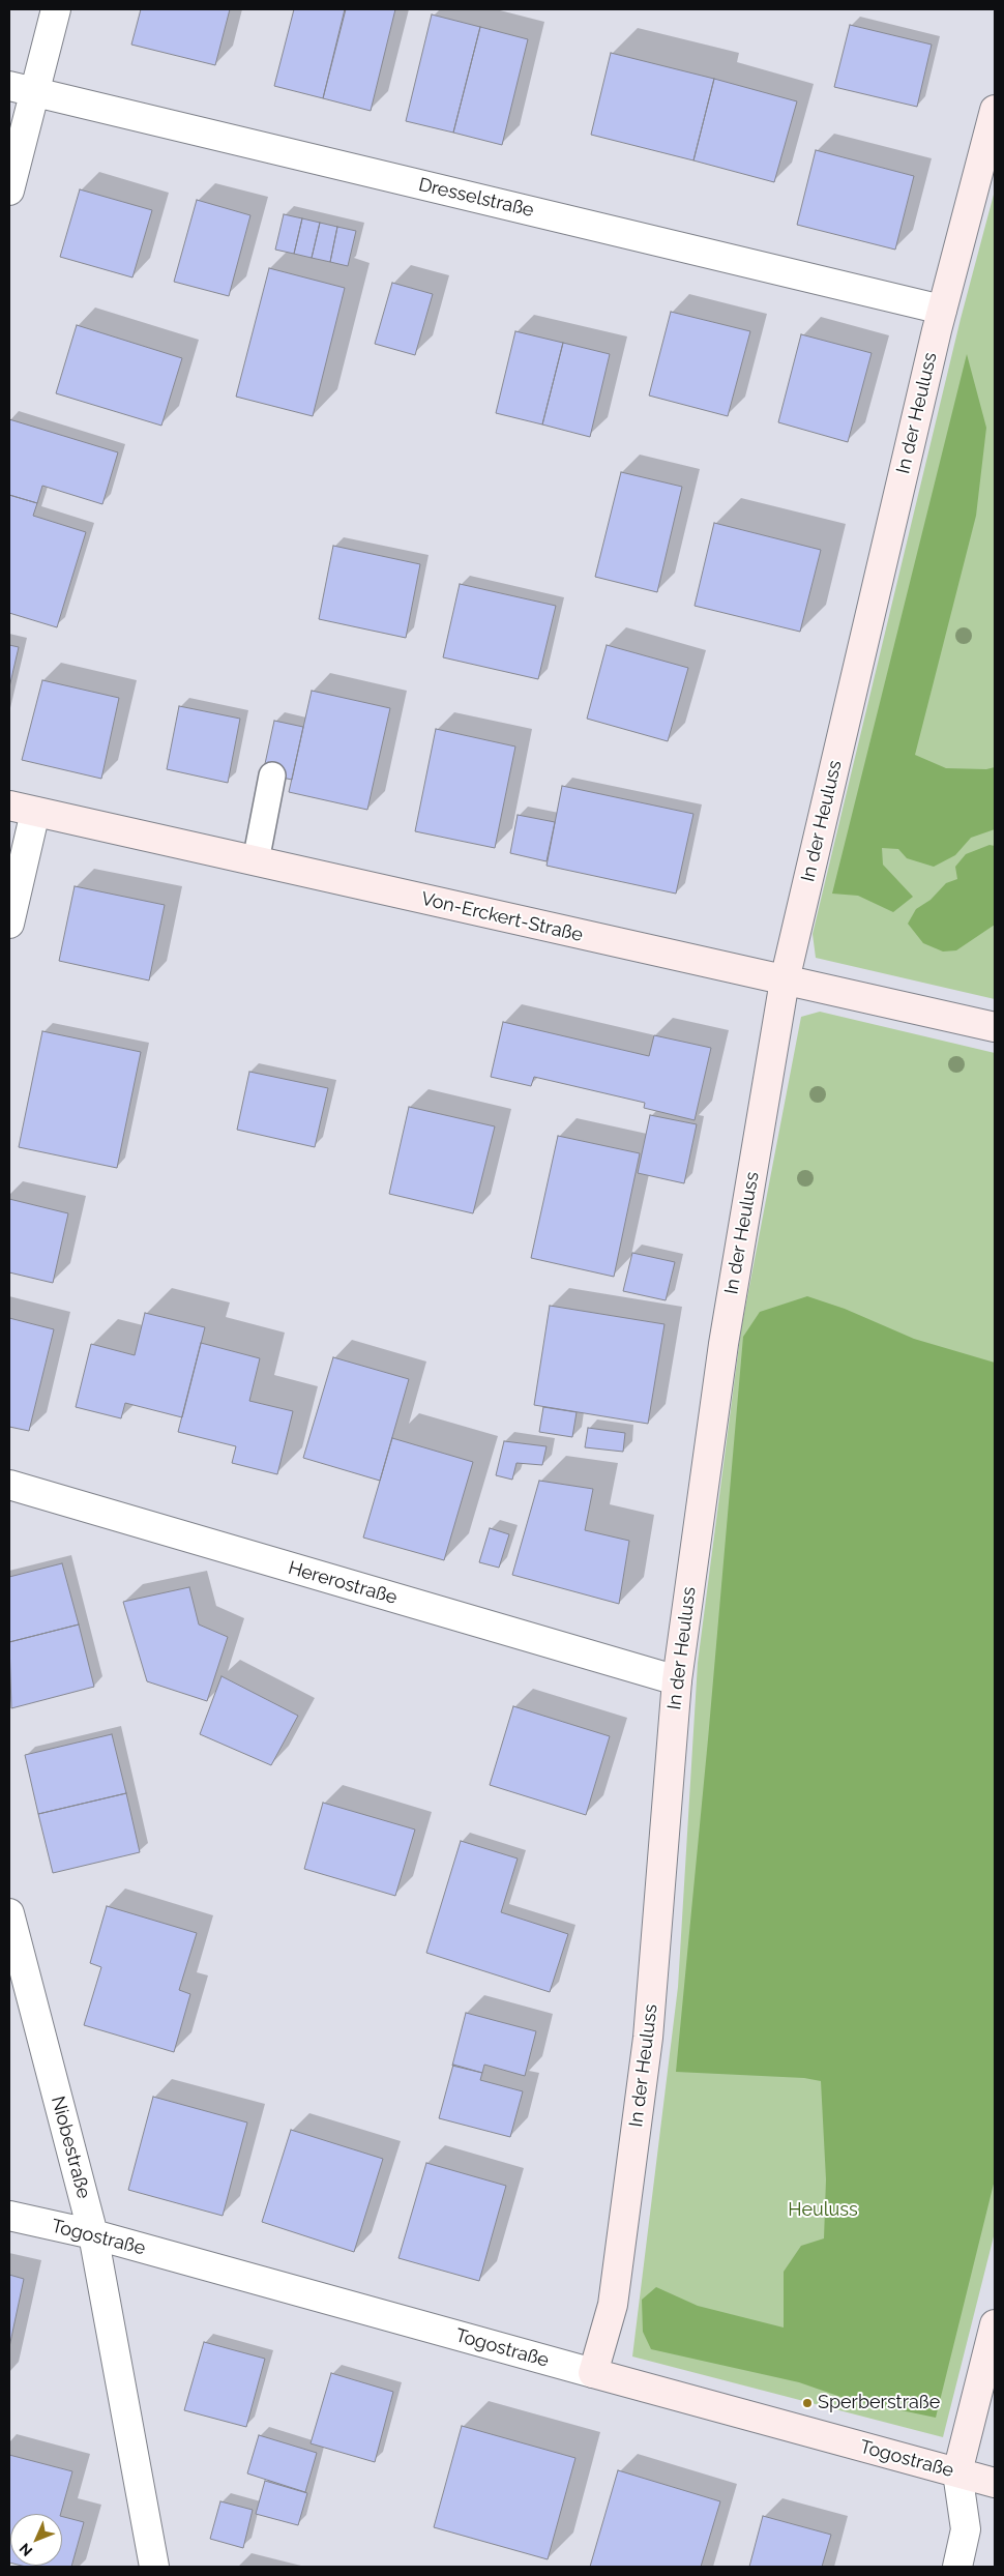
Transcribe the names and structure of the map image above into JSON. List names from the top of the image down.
{
  "streets": {
    "street": [
      "Dresselstraße",
      "In der Heuluss",
      "Von-Erckert-Straße",
      "Hererostraße",
      "Niobestraße",
      "Togostraße"
    ]
  },
  "crossings": [
    ["Dresselstraße", "In der Heuluss"],
    ["In der Heuluss", "Von-Erckert-Straße"],
    ["In der Heuluss", "Hererostraße"],
    ["In der Heuluss", "Togostraße"],
    ["Niobestraße", "Togostraße"]
  ],
  "parks": ["Heuluss"],
  "places": ["Sperberstraße"],
  "north": "bottom left"
}
